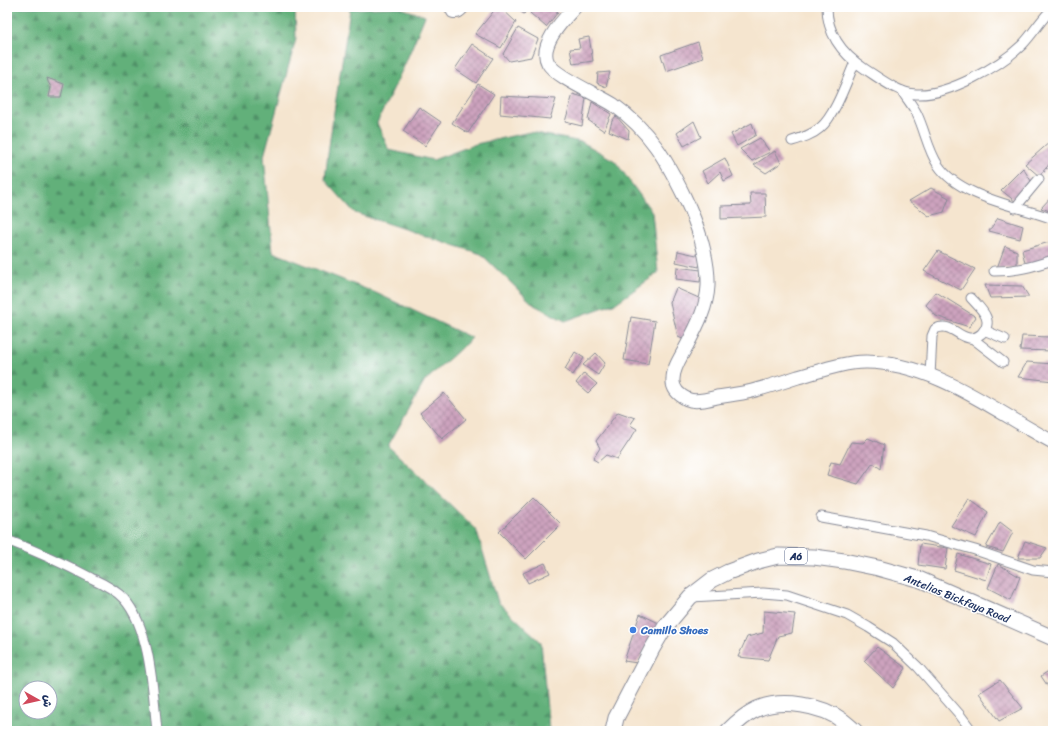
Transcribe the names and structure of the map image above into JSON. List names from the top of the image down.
{
  "streets": {
    "highway": ["A6", "Antelias Bickfaya Road"]
  },
  "places": ["Camillo Shoes"],
  "north": "right"
}
